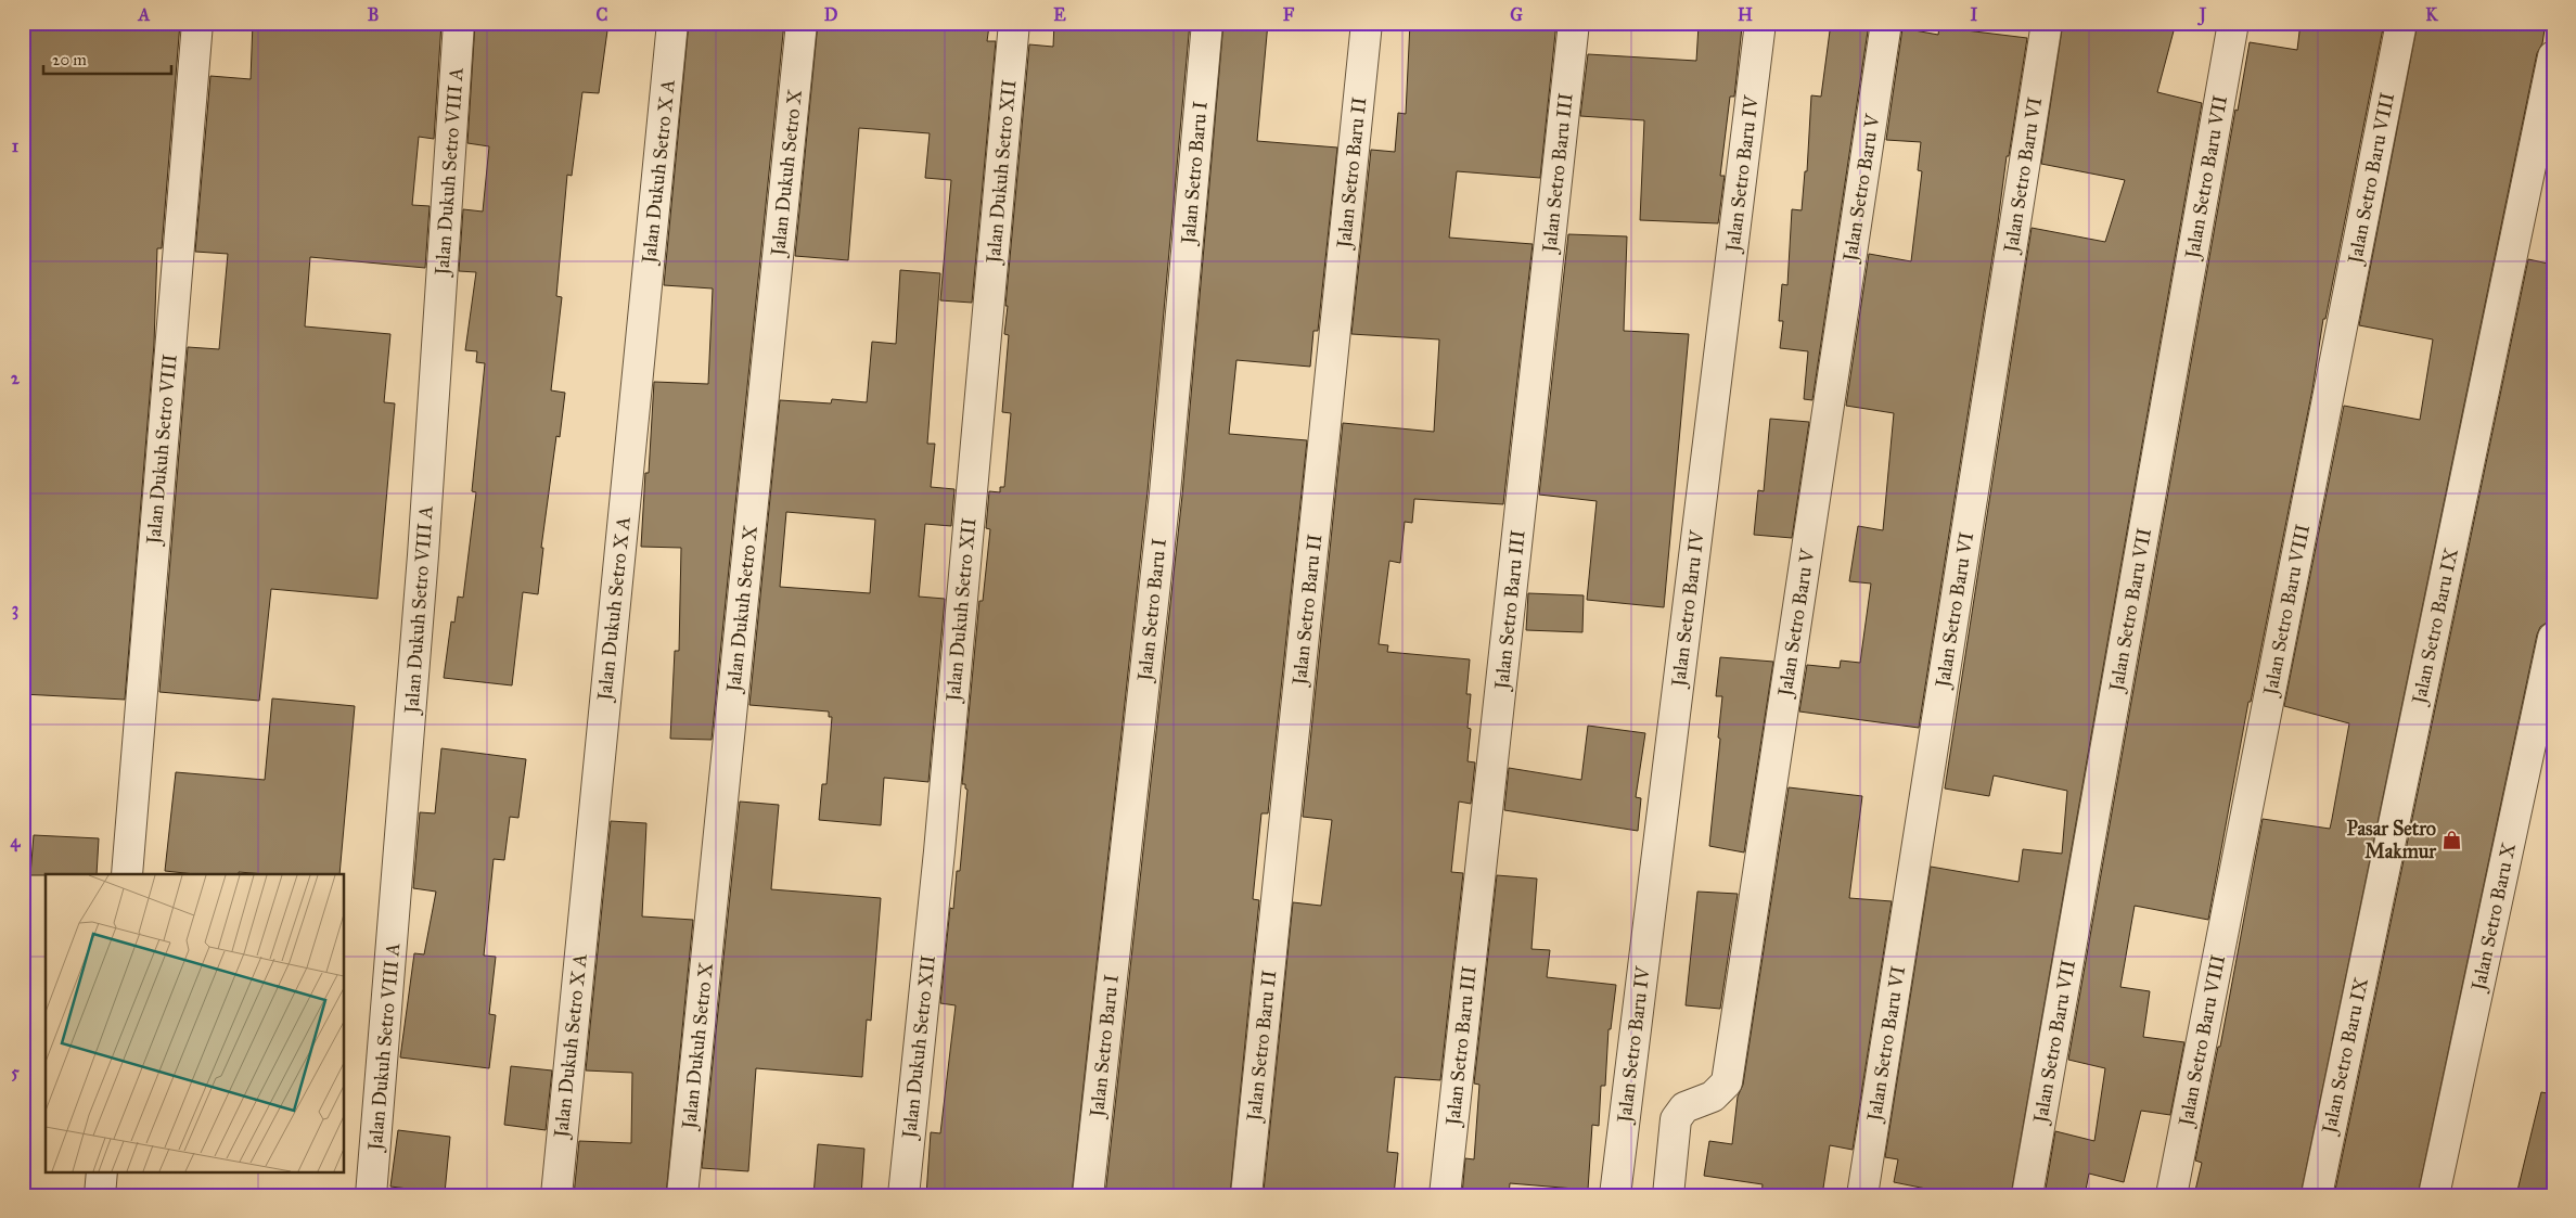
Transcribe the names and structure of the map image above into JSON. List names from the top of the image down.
{
  "streets": {
    "street": [
      "Jalan Dukuh Setro VIII A",
      "Jalan Dukuh Setro X A",
      "Jalan Dukuh Setro XII",
      "Jalan Dukuh Setro X",
      "Jalan Setro Baru I",
      "Jalan Setro Baru II",
      "Jalan Setro Baru III",
      "Jalan Setro Baru IV",
      "Jalan Setro Baru VI",
      "Jalan Setro Baru VII",
      "Jalan Setro Baru VIII",
      "Jalan Setro Baru V",
      "Jalan Dukuh Setro VIII",
      "Jalan Setro Baru IX",
      "Jalan Setro Baru X"
    ]
  },
  "places": {
    "shop": ["Pasar Setro Makmur"]
  },
  "scale_bar": "20 m",
  "grid": {
    "columns": [
      "A",
      "B",
      "C",
      "D",
      "E",
      "F",
      "G",
      "H",
      "I",
      "J",
      "K"
    ],
    "rows": [
      "1",
      "2",
      "3",
      "4",
      "5"
    ]
  }
}
